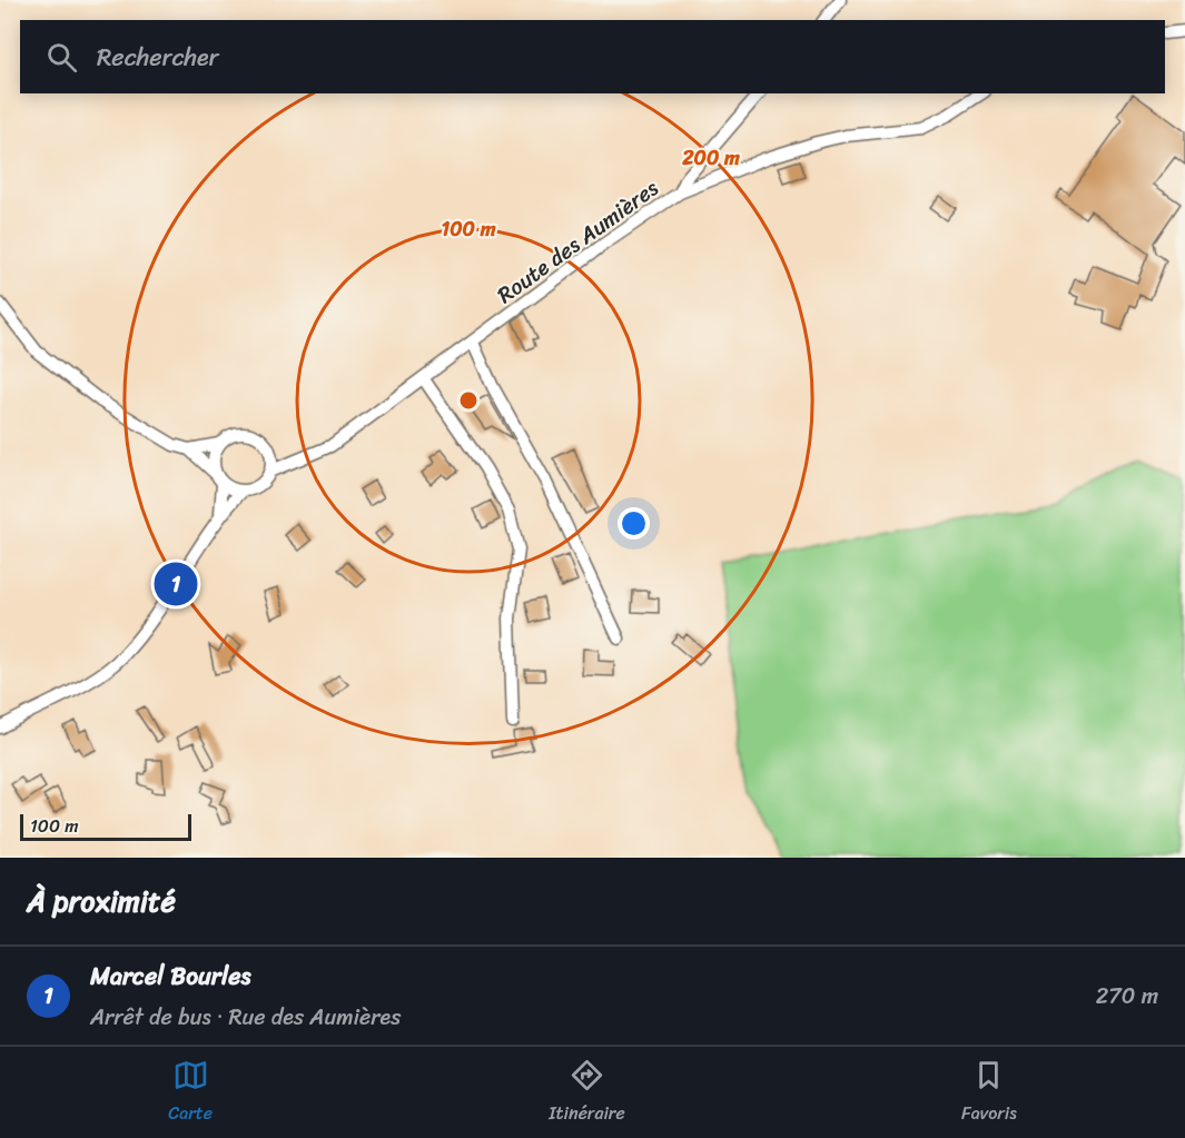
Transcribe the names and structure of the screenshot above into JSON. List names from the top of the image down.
{
  "streets": {
    "street": ["Route des Aumières"]
  },
  "scale_bar": "100 m",
  "page": {
    "search": "Rechercher",
    "pins": "1",
    "scale": "100 m",
    "heading": "À proximité",
    "list": [
      {
        "mark": "1",
        "name": "Marcel Bourles",
        "note": "Arrêt de bus · Rue des Aumières",
        "value": "270 m"
      }
    ],
    "nav": ["Carte", "Itinéraire", "Favoris"]
  },
  "rings": ["200 m", "100 m"]
}
